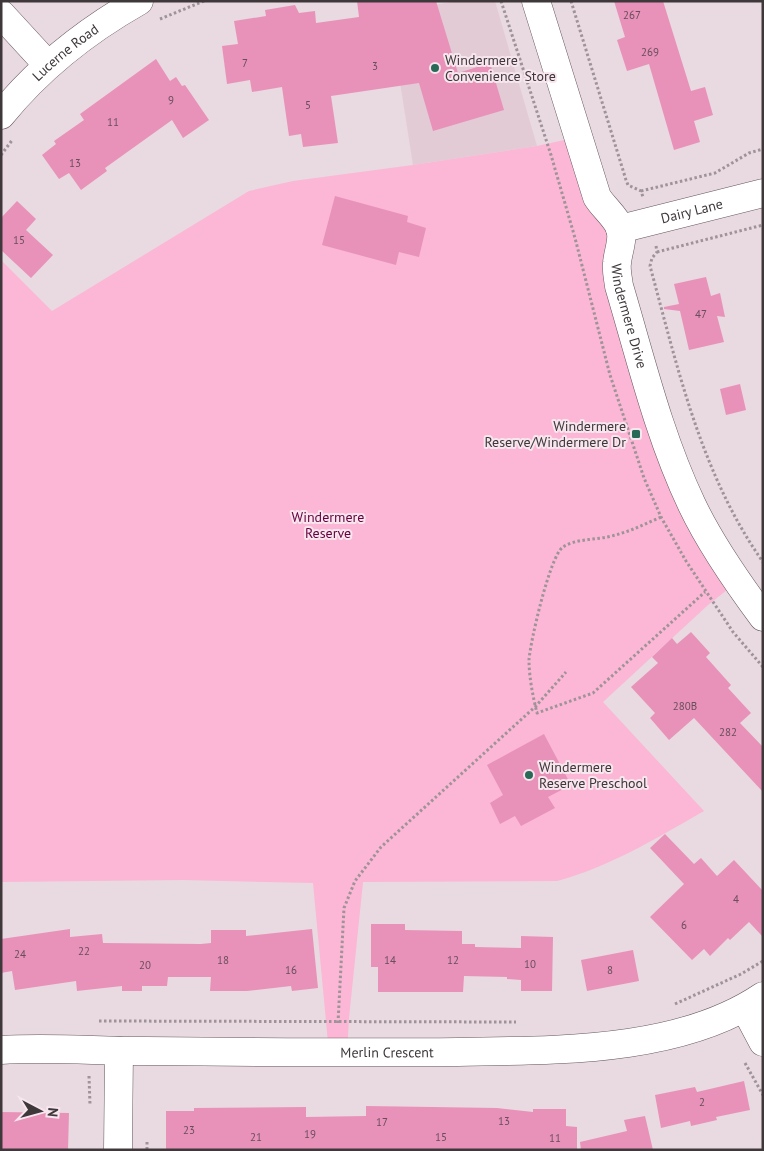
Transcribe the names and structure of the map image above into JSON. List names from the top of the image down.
{
  "streets": {
    "street": [
      "Lucerne Road",
      "Dairy Lane",
      "Windermere Drive",
      "Merlin Crescent"
    ]
  },
  "crossings": [
    ["Dairy Lane", "Windermere Drive"]
  ],
  "parks": ["Windermere Reserve"],
  "places": {
    "other": ["Windermere Convenience Store", "Windermere Reserve Preschool"],
    "transit": ["Windermere Reserve/Windermere Dr"]
  },
  "house_numbers": [
    "267",
    "269",
    "7",
    "3",
    "9",
    "5",
    "11",
    "13",
    "15",
    "47",
    "280B",
    "282",
    "4",
    "6",
    "22",
    "24",
    "18",
    "14",
    "12",
    "10",
    "20",
    "16",
    "8",
    "2",
    "13",
    "17",
    "23",
    "19",
    "21",
    "15",
    "11"
  ],
  "north": "right"
}
